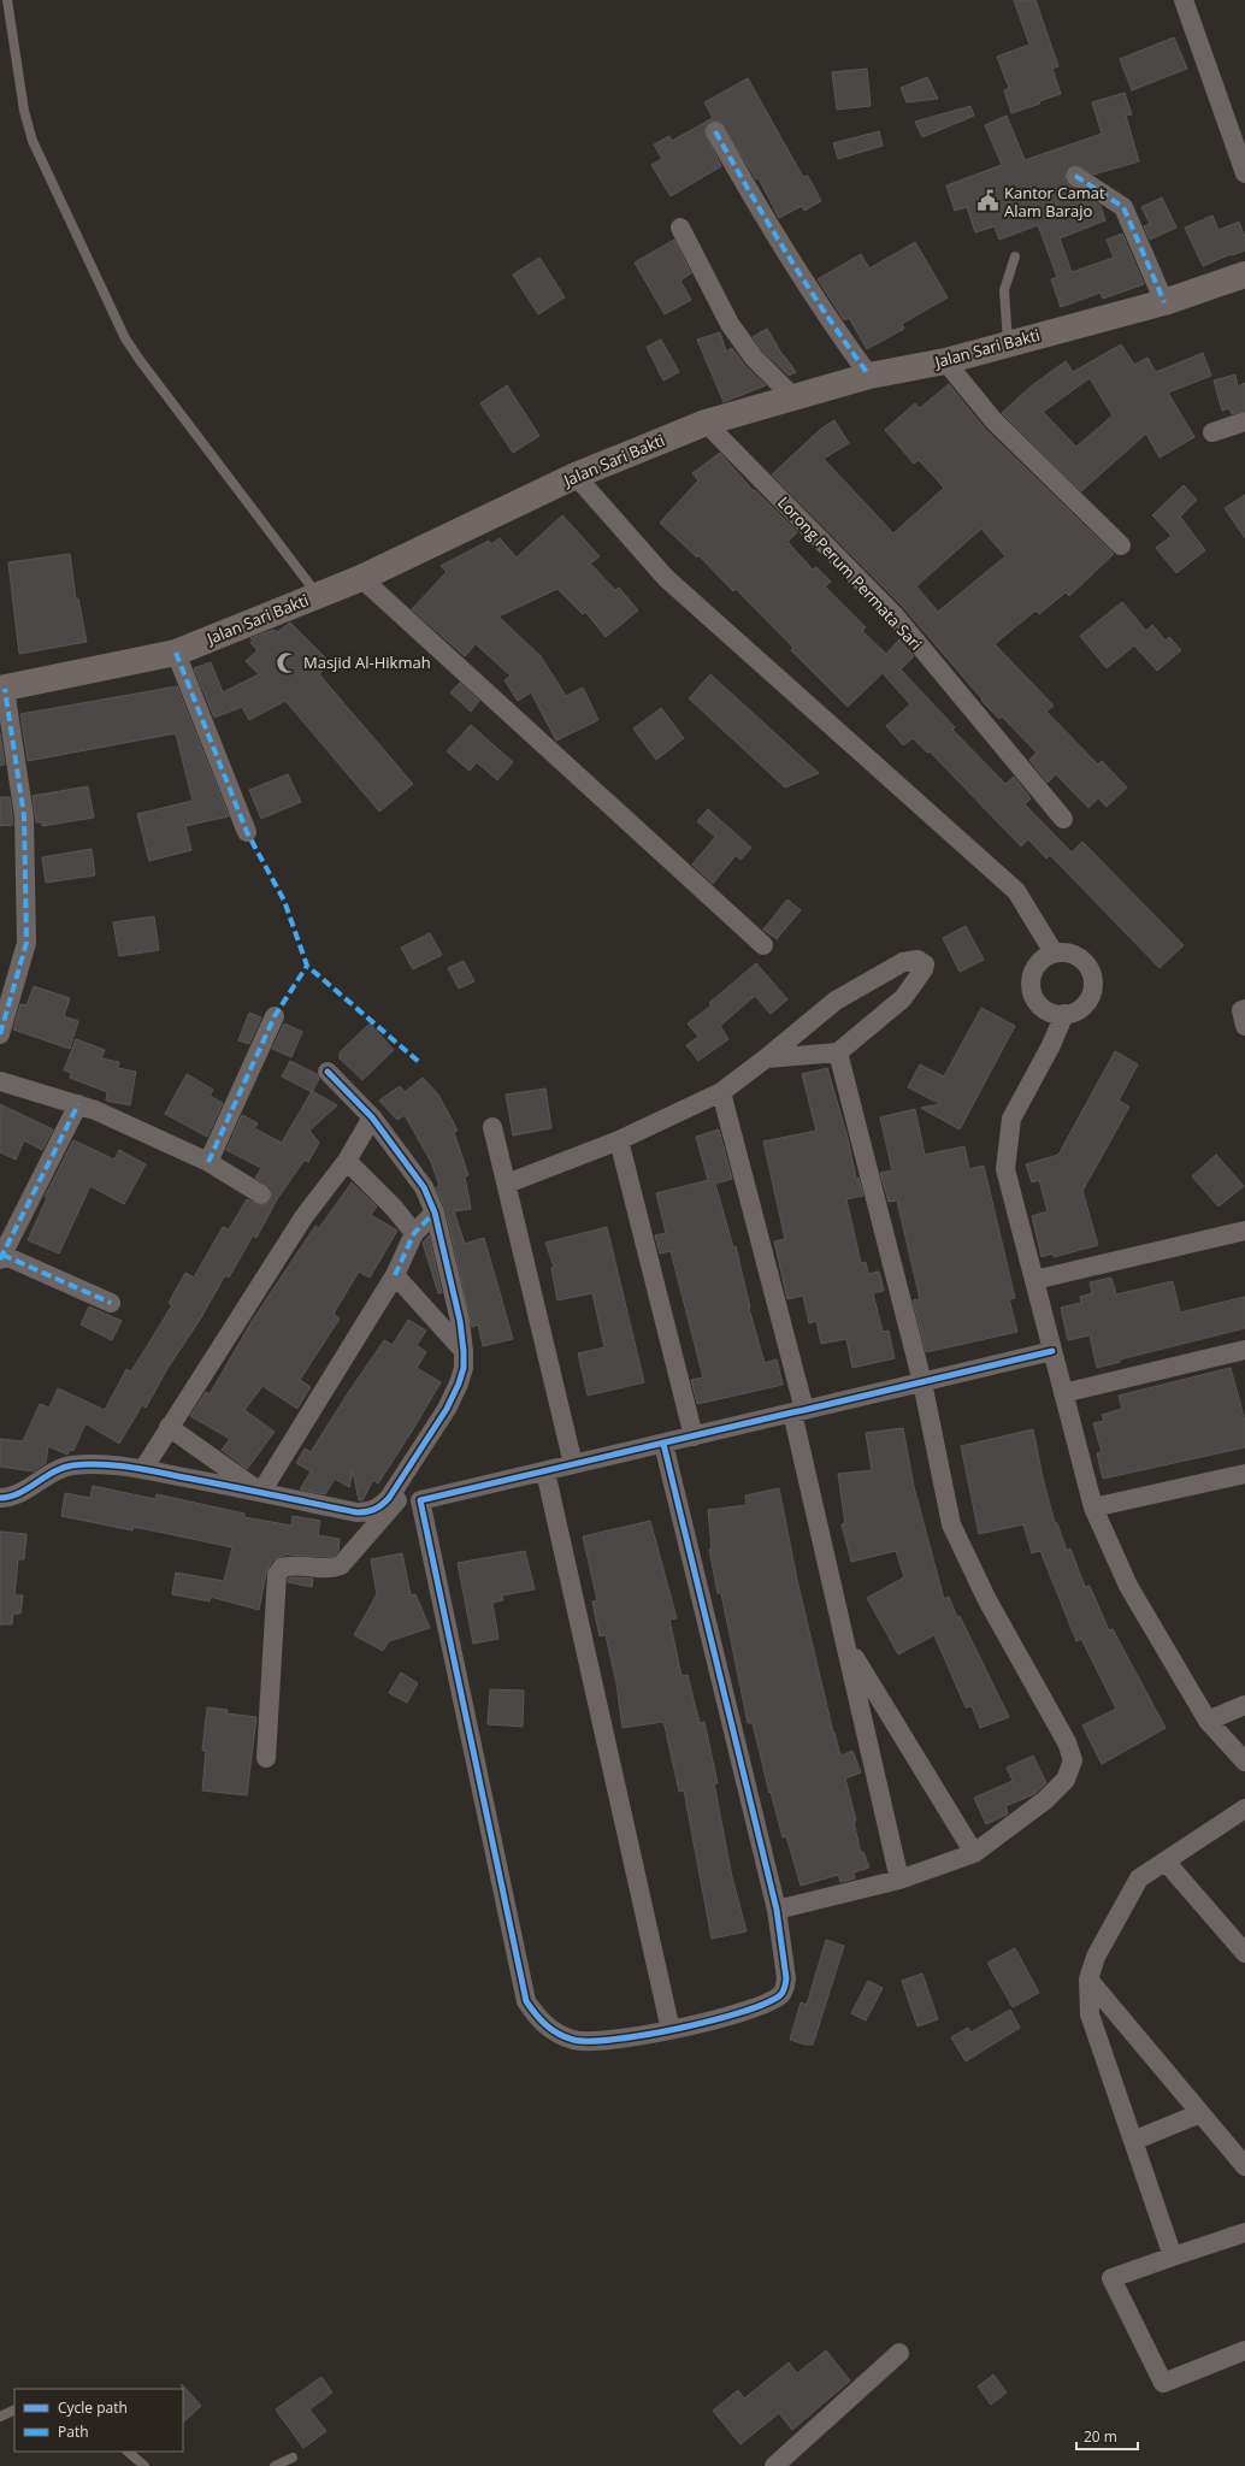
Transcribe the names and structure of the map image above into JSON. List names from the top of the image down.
{
  "streets": {
    "main road": ["Jalan Sari Bakti"],
    "street": ["Lorong Perum Permata Sari"]
  },
  "crossings": [
    ["Jalan Sari Bakti", "Lorong Perum Permata Sari"]
  ],
  "places": {
    "public building": ["Kantor Camat Alam Barajo"],
    "mosque": ["Masjid Al-Hikmah"]
  },
  "legend": ["Cycle path", "Path"],
  "scale_bar": "20 m"
}
